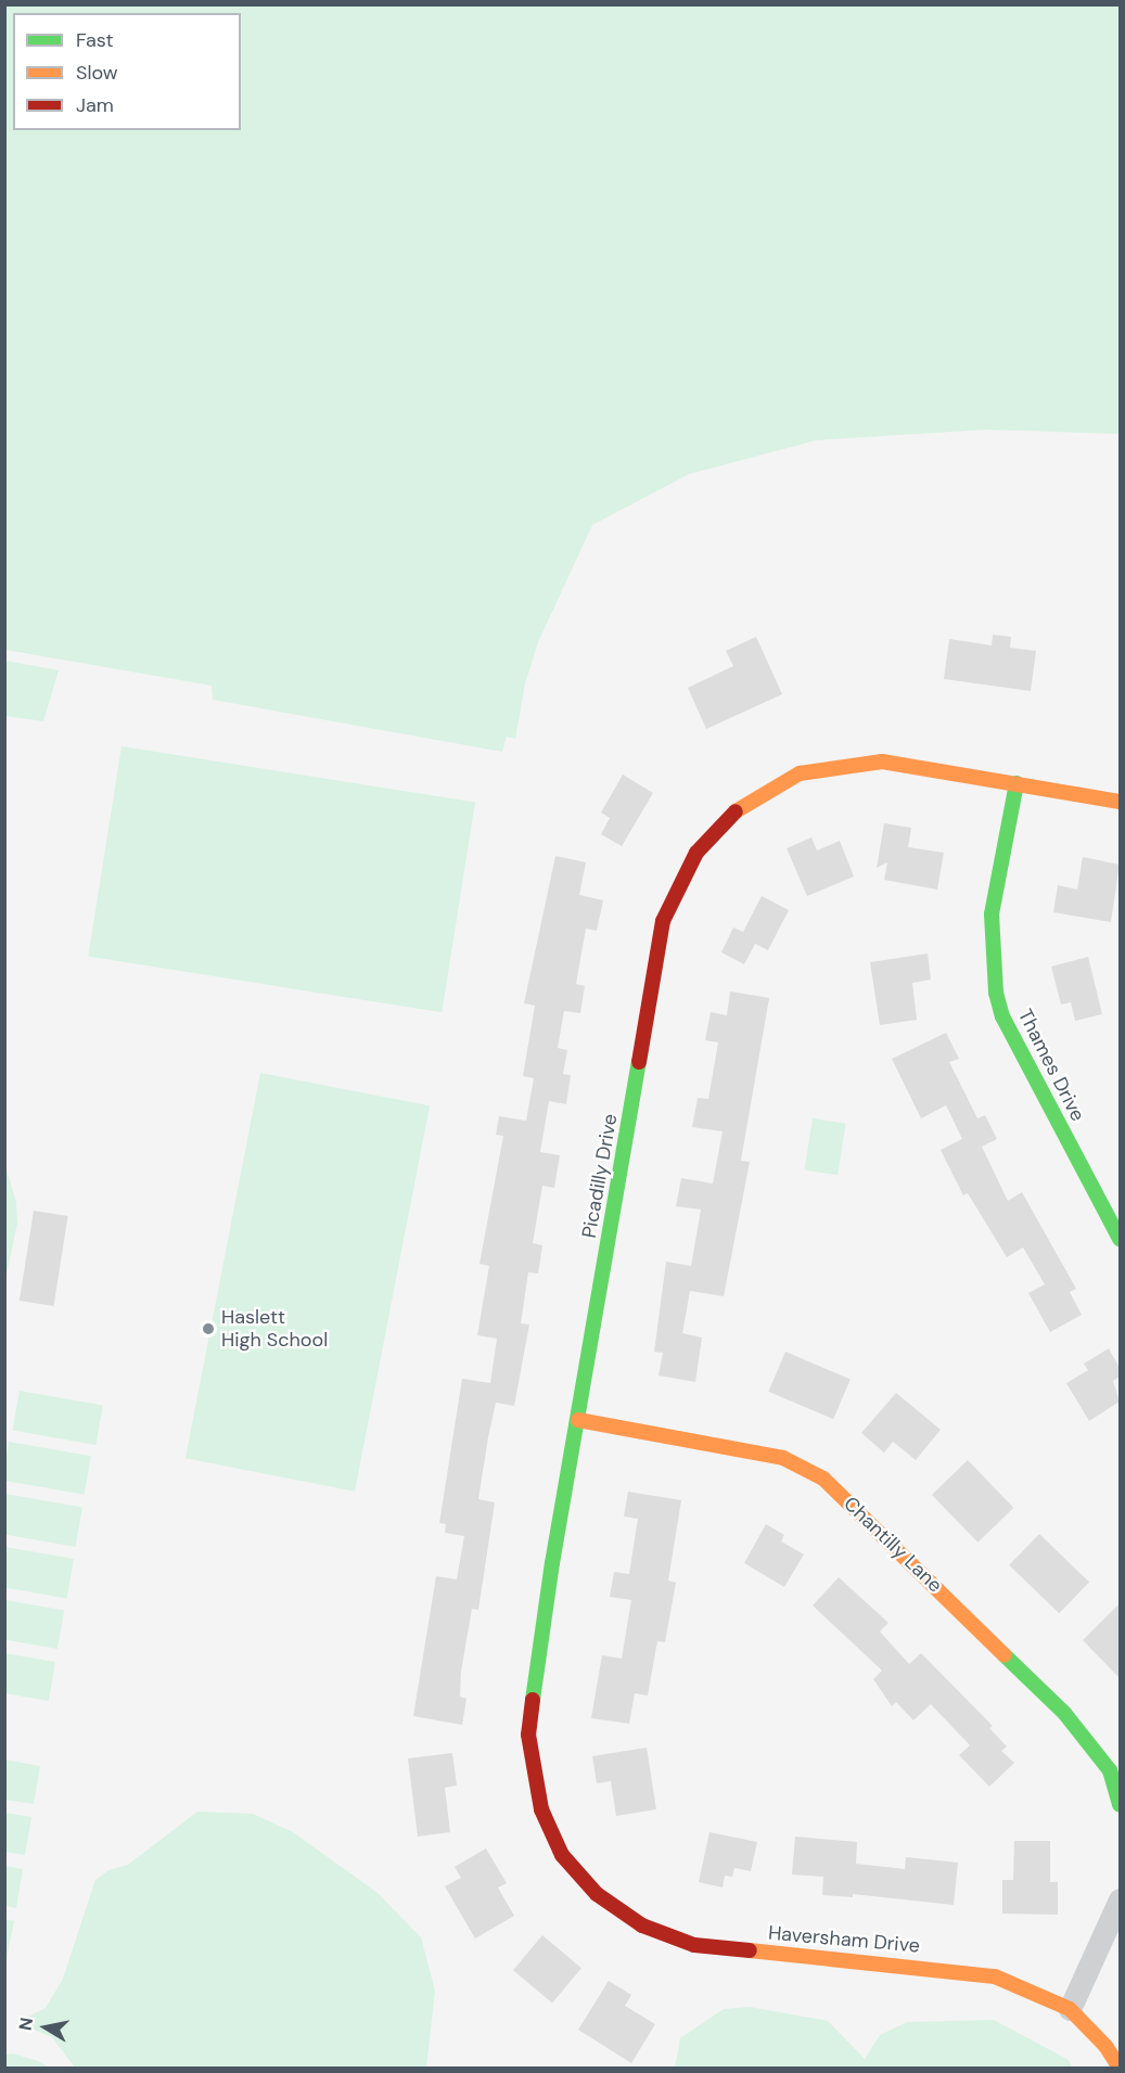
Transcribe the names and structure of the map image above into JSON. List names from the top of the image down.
{
  "streets": {
    "street": [
      "Thames Drive",
      "Picadilly Drive",
      "Chantilly Lane",
      "Haversham Drive"
    ]
  },
  "crossings": [
    ["Thames Drive", "Picadilly Drive"],
    ["Picadilly Drive", "Chantilly Lane"],
    ["Picadilly Drive", "Haversham Drive"]
  ],
  "places": ["Haslett High School"],
  "legend": ["Fast", "Slow", "Jam"],
  "north": "left"
}
